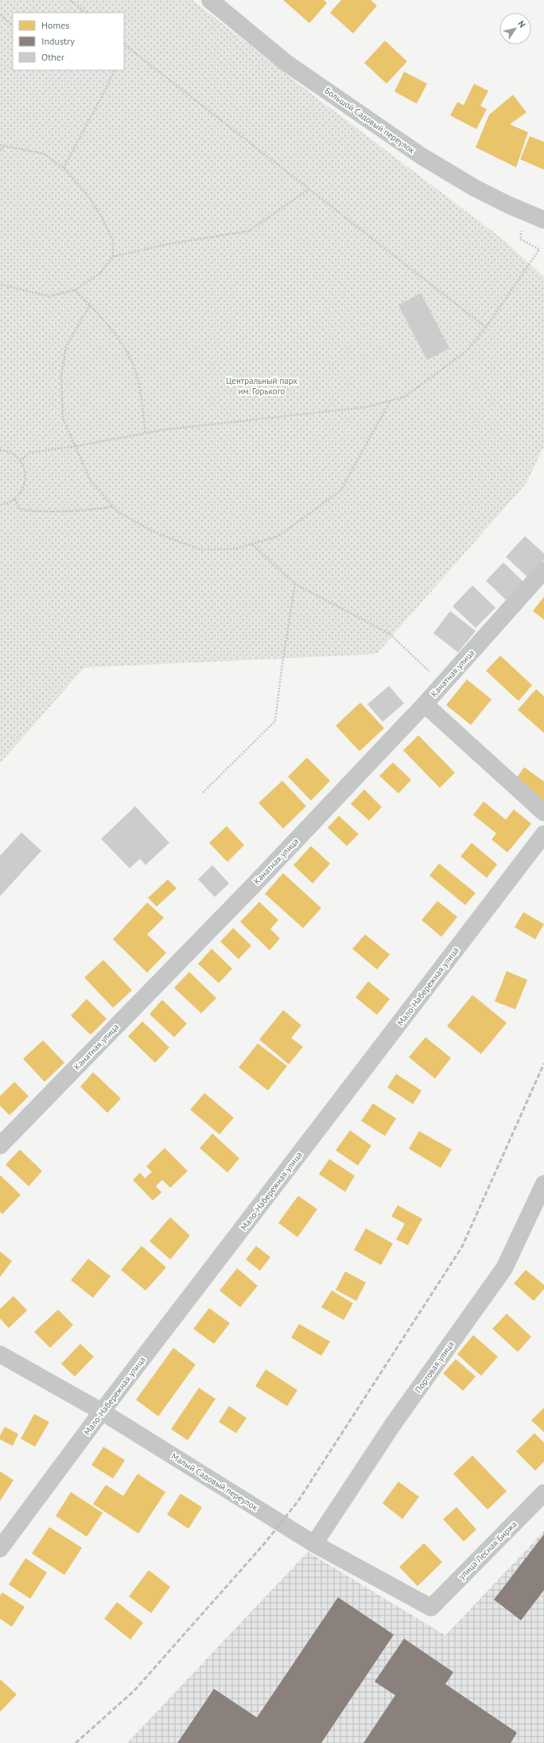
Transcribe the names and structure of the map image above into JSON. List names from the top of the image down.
{
  "streets": {
    "street": [
      "Большой Садовый переулок",
      "Канатная улица",
      "Мало-Набережная улица",
      "Портовая улица",
      "Малый Садовый переулок",
      "улица Лесная Биржа"
    ]
  },
  "crossings": [
    ["Мало-Набережная улица", "Малый Садовый переулок"],
    ["Портовая улица", "Малый Садовый переулок"],
    ["Малый Садовый переулок", "улица Лесная Биржа"]
  ],
  "parks": ["Центральный парк им. Горького"],
  "legend": ["Homes", "Industry", "Other"],
  "north": "top right"
}
